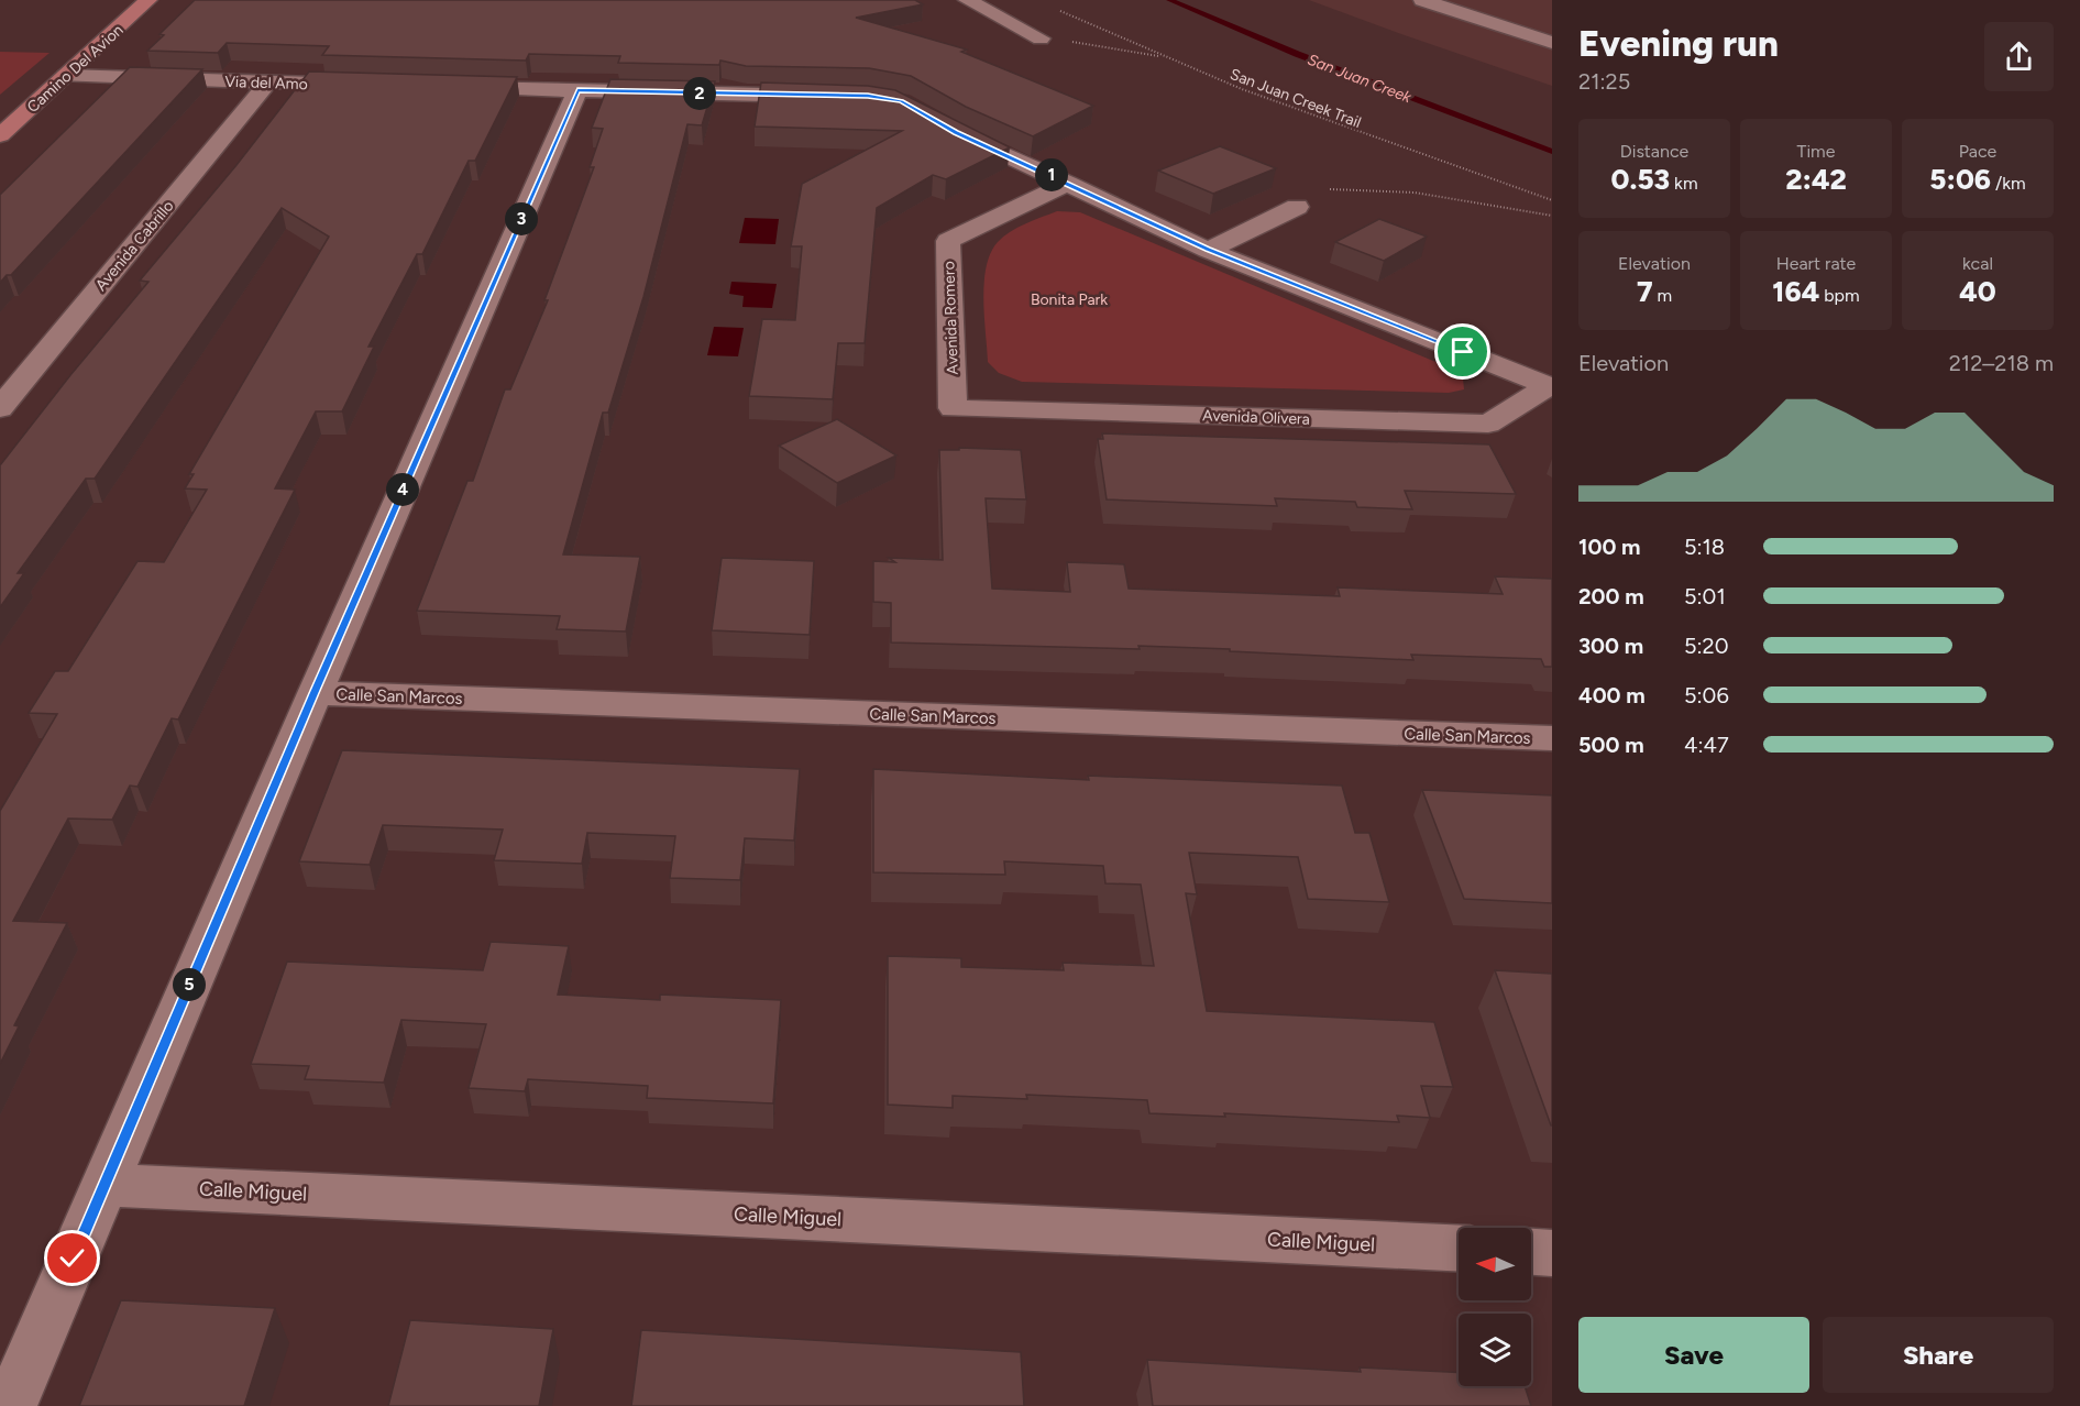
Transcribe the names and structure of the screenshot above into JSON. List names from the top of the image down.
{
  "streets": {
    "main road": ["Camino Del Avion"],
    "street": [
      "Via del Amo",
      "Avenida Cabrillo",
      "Avenida Romero",
      "Avenida Olivera",
      "Calle San Marcos",
      "Calle Miguel"
    ],
    "path": ["San Juan Creek Trail"]
  },
  "crossings": [
    ["Camino Del Avion", "Via del Amo"],
    ["Via del Amo", "Avenida Cabrillo"],
    ["Avenida Romero", "Avenida Olivera"]
  ],
  "water": ["San Juan Creek"],
  "parks": ["Bonita Park"],
  "north": "left",
  "page": {
    "heading": ["Evening run", "21:25"],
    "pins": [
      "2",
      "1",
      "3",
      "4",
      "5"
    ],
    "stats": [
      ["Distance", "0.53 km"],
      ["Time", "2:42"],
      ["Pace", "5:06 /km"],
      ["Elevation", "7 m"],
      ["Heart rate", "164 bpm"],
      ["kcal", "40"]
    ],
    "chart": ["Elevation", "212–218 m"],
    "list": [
      {
        "name": "100 m",
        "note": "5:18"
      },
      {
        "name": "200 m",
        "note": "5:01"
      },
      {
        "name": "300 m",
        "note": "5:20"
      },
      {
        "name": "400 m",
        "note": "5:06"
      },
      {
        "name": "500 m",
        "note": "4:47"
      }
    ],
    "buttons": ["Save", "Share"]
  }
}
